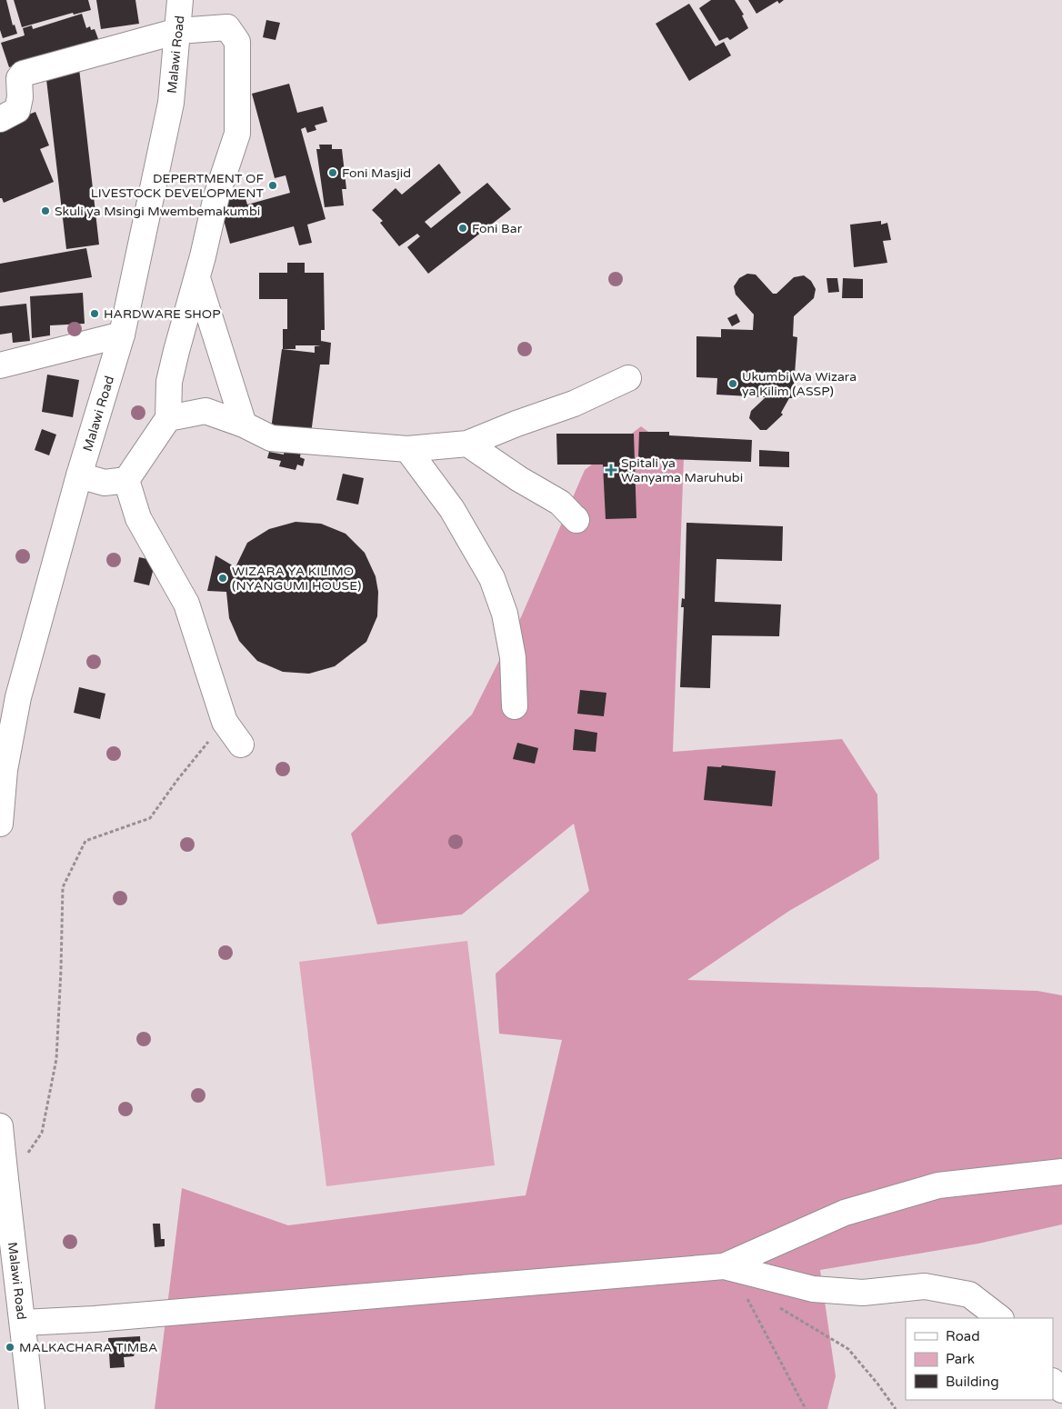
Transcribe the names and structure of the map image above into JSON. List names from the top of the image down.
{
  "streets": {
    "main road": ["Malawi Road"]
  },
  "places": {
    "other": [
      "Foni Masjid",
      "DEPERTMENT OF LIVESTOCK DEVELOPMENT",
      "Skuli ya Msingi Mwembemakumbi",
      "Foni Bar",
      "HARDWARE SHOP",
      "Ukumbi Wa Wizara ya Kilim (ASSP)",
      "WIZARA YA KILIMO (NYANGUMI HOUSE)",
      "MALKACHARA TIMBA"
    ],
    "health": ["Spitali ya Wanyama Maruhubi"]
  },
  "legend": ["Road", "Park", "Building"]
}
